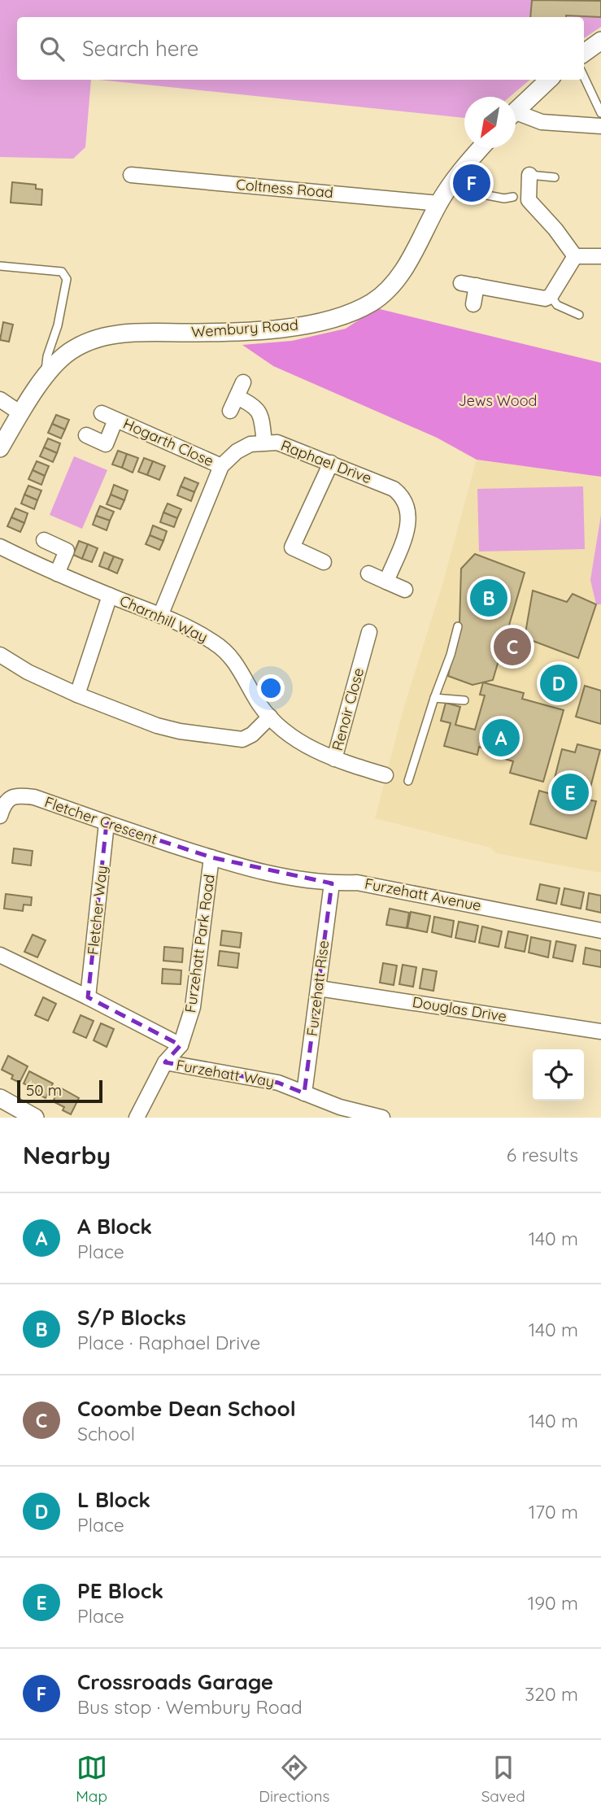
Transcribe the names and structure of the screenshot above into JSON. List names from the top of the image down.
{
  "streets": {
    "street": [
      "Coltness Road",
      "Wembury Road",
      "Hogarth Close",
      "Raphael Drive",
      "Charnhill Way",
      "Renoir Close",
      "Fletcher Crescent",
      "Furzehatt Avenue",
      "Fletcher Way",
      "Furzehatt Park Road",
      "Furzehatt Rise",
      "Douglas Drive",
      "Furzehatt Way"
    ]
  },
  "crossings": [
    ["Coltness Road", "Wembury Road"],
    ["Hogarth Close", "Raphael Drive"],
    ["Raphael Drive", "Charnhill Way"],
    ["Charnhill Way", "Renoir Close"],
    ["Fletcher Crescent", "Furzehatt Avenue"],
    ["Fletcher Crescent", "Fletcher Way"],
    ["Fletcher Crescent", "Furzehatt Park Road"],
    ["Furzehatt Avenue", "Furzehatt Park Road"],
    ["Furzehatt Avenue", "Furzehatt Rise"],
    ["Furzehatt Park Road", "Furzehatt Way"],
    ["Furzehatt Rise", "Douglas Drive"],
    ["Furzehatt Rise", "Furzehatt Way"]
  ],
  "parks": ["Jews Wood"],
  "scale_bar": "50 m",
  "north": "bottom left",
  "page": {
    "search": "Search here",
    "pins": [
      "F",
      "B",
      "C",
      "D",
      "A",
      "E"
    ],
    "scale": "50 m",
    "heading": ["Nearby", "6 results"],
    "list": [
      {
        "mark": "A",
        "name": "A Block",
        "note": "Place",
        "value": "140 m"
      },
      {
        "mark": "B",
        "name": "S/P Blocks",
        "note": "Place · Raphael Drive",
        "value": "140 m"
      },
      {
        "mark": "C",
        "name": "Coombe Dean School",
        "note": "School",
        "value": "140 m"
      },
      {
        "mark": "D",
        "name": "L Block",
        "note": "Place",
        "value": "170 m"
      },
      {
        "mark": "E",
        "name": "PE Block",
        "note": "Place",
        "value": "190 m"
      },
      {
        "mark": "F",
        "name": "Crossroads Garage",
        "note": "Bus stop · Wembury Road",
        "value": "320 m"
      }
    ],
    "nav": ["Map", "Directions", "Saved"]
  }
}
